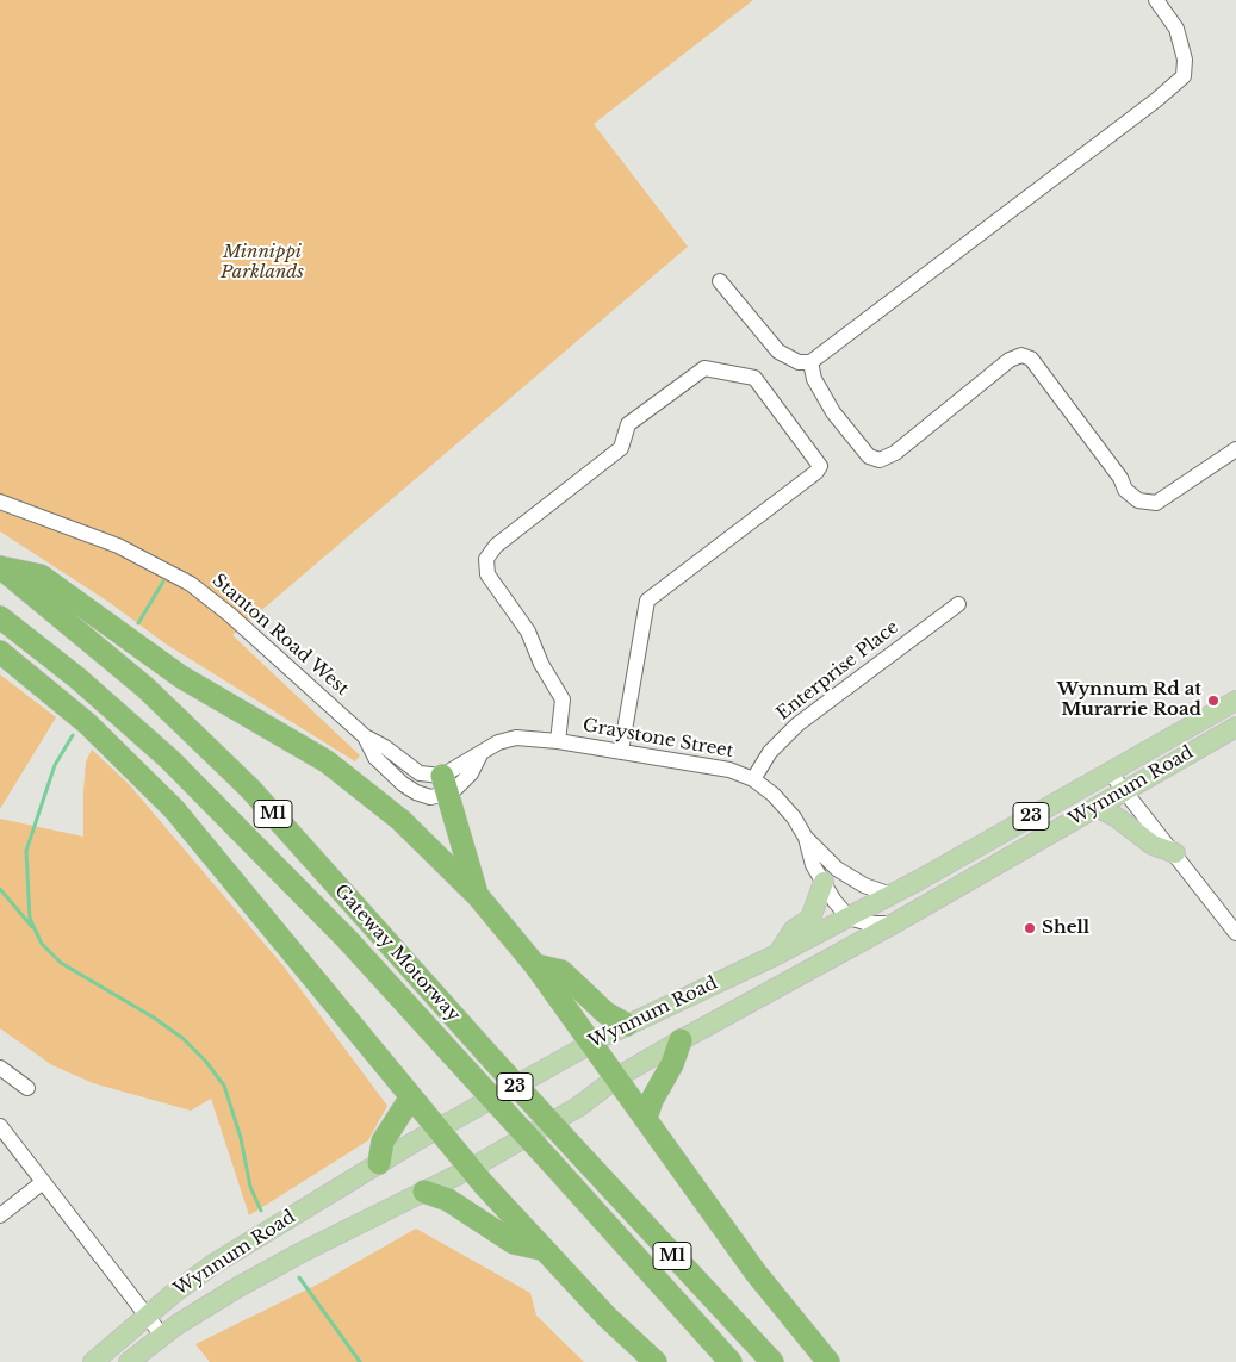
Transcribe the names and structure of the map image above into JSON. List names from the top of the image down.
{
  "streets": {
    "highway": ["M1", "Gateway Motorway"],
    "main road": ["Wynnum Road", "23"],
    "street": ["Stanton Road West", "Enterprise Place", "Graystone Street"]
  },
  "crossings": [
    ["Stanton Road West", "Graystone Street"],
    ["Enterprise Place", "Graystone Street"],
    ["Graystone Street", "Wynnum Road"]
  ],
  "parks": ["Minnippi Parklands"],
  "places": ["Wynnum Rd at Murarrie Road", "Shell"]
}
